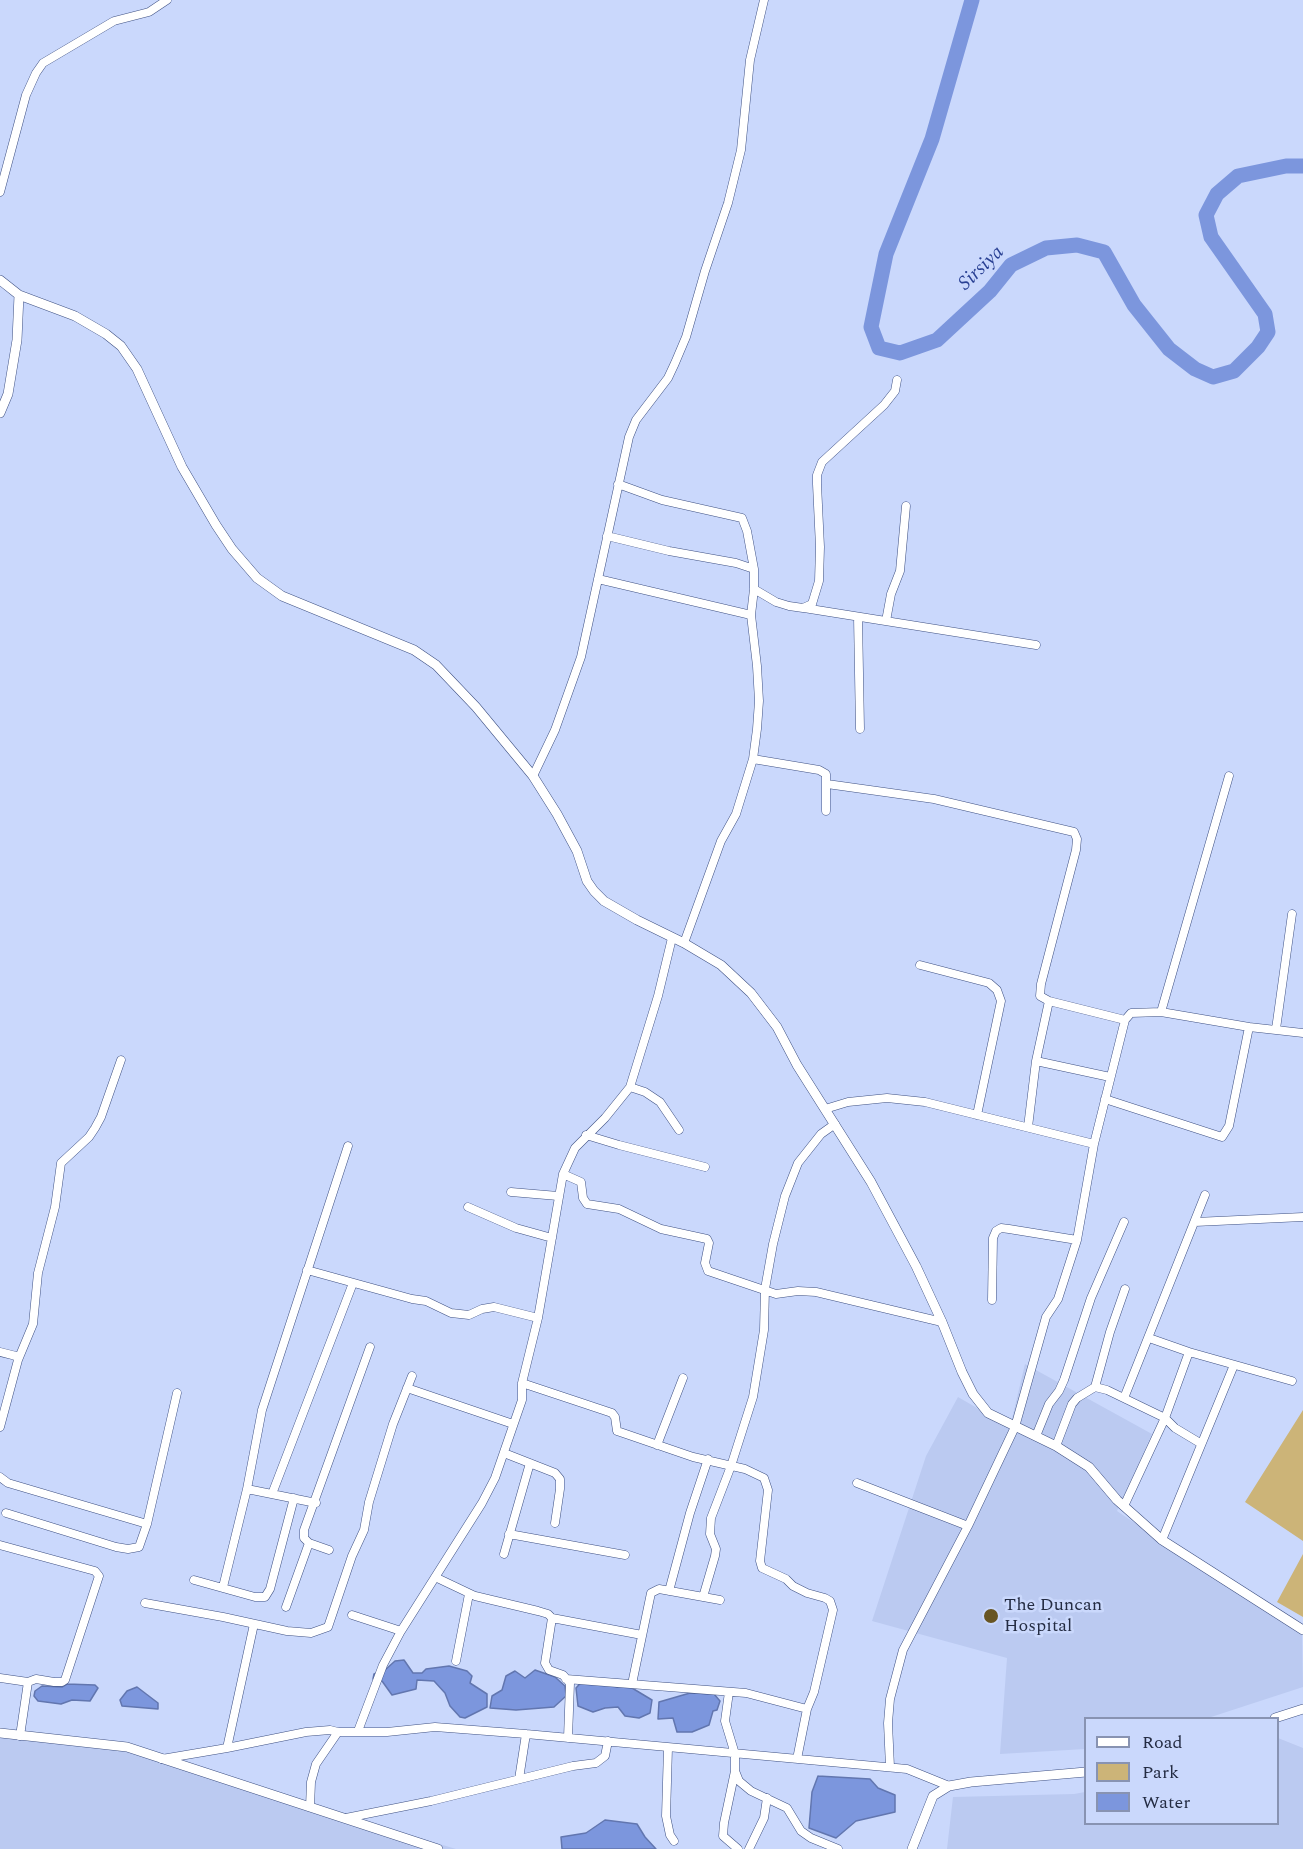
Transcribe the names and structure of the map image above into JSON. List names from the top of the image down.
{
  "water": ["Sirsiya"],
  "places": ["The Duncan Hospital"],
  "legend": ["Road", "Park", "Water"]
}
